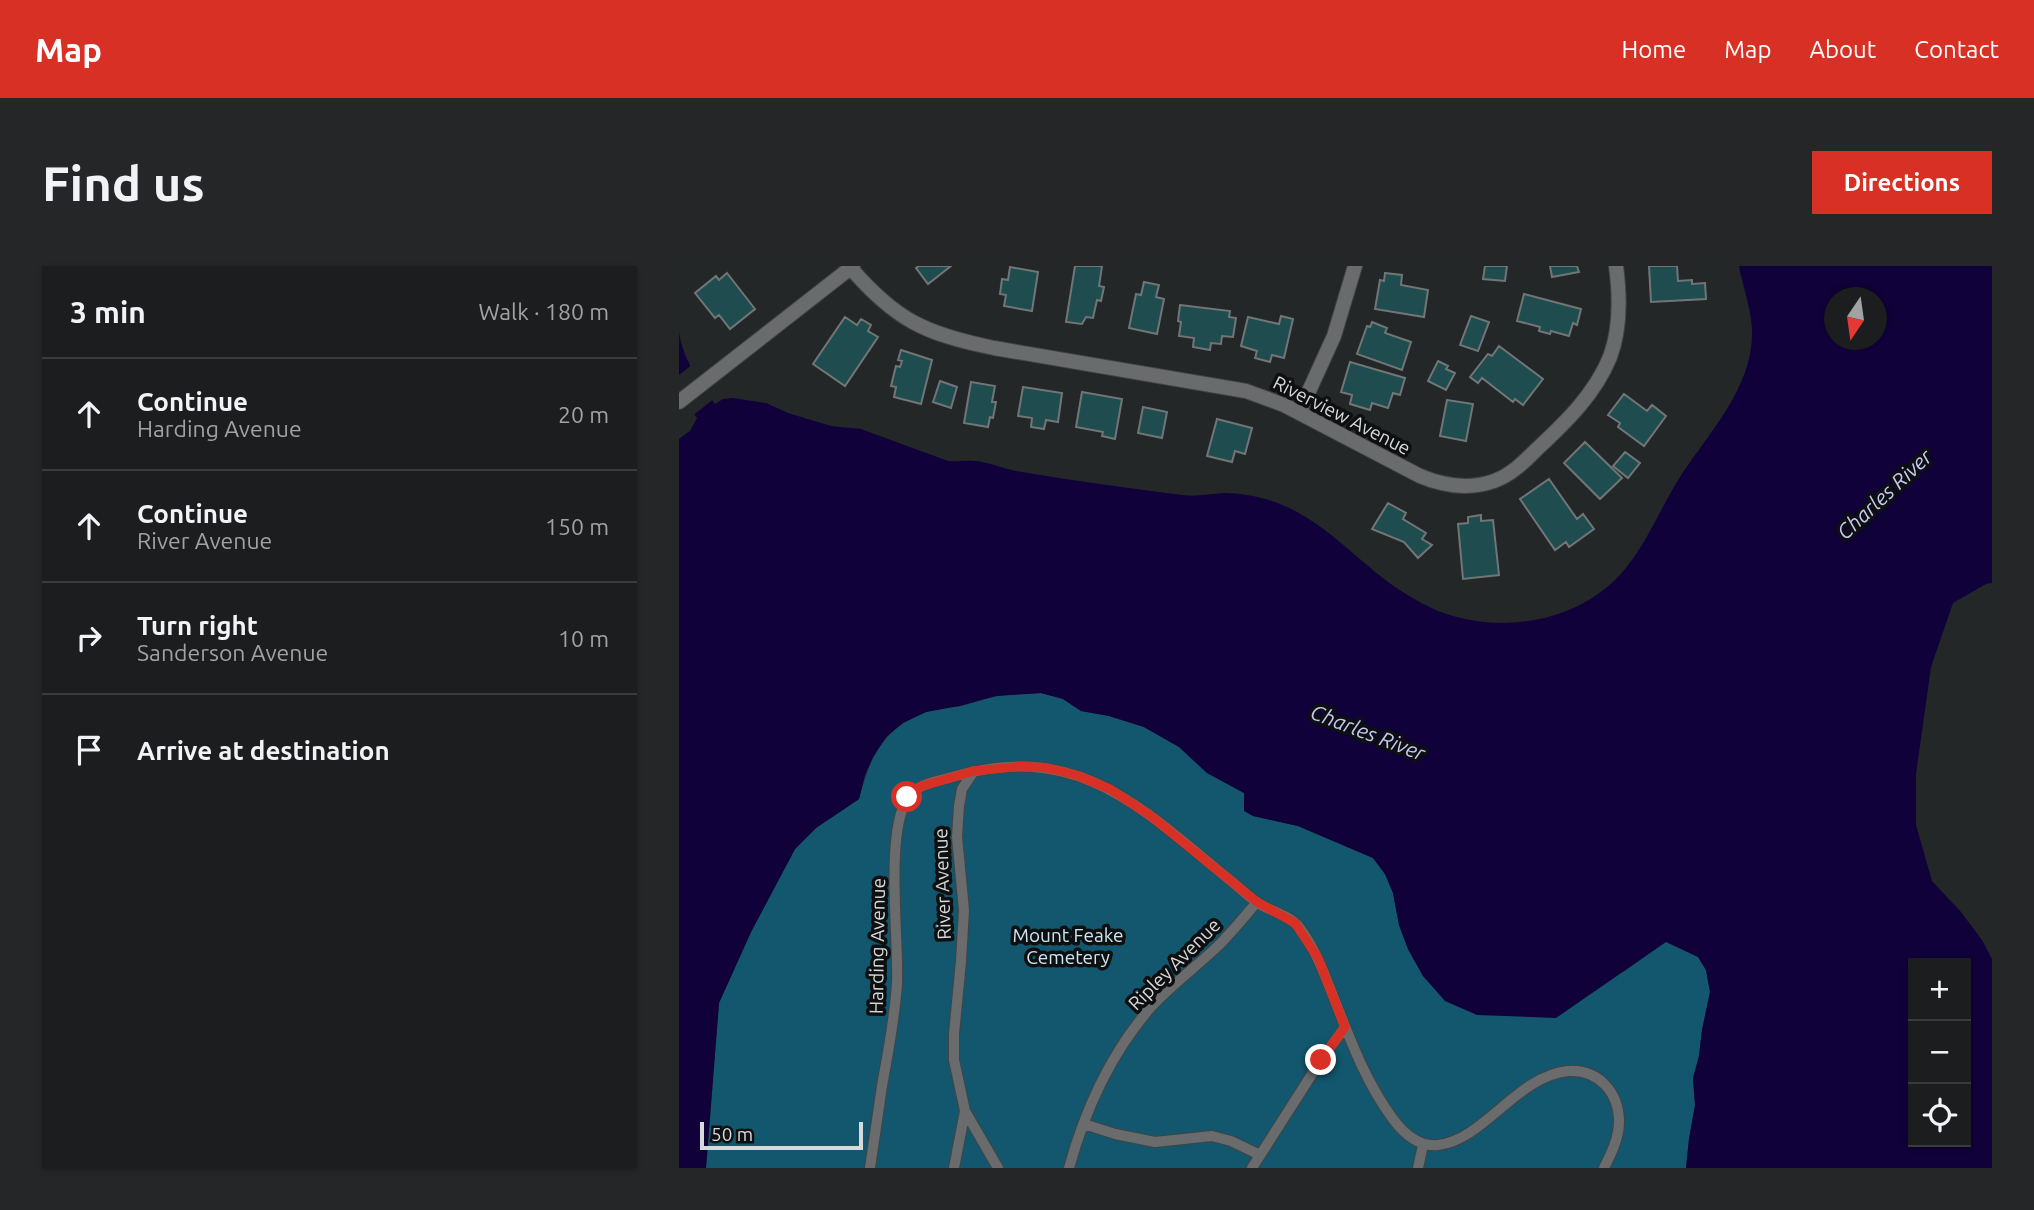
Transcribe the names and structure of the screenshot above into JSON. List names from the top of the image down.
{
  "streets": {
    "street": ["Riverview Avenue"],
    "lane": ["River Avenue", "Harding Avenue", "Ripley Avenue"]
  },
  "crossings": [
    ["River Avenue", "Harding Avenue"]
  ],
  "water": ["Charles River"],
  "parks": ["Mount Feake Cemetery"],
  "scale_bar": "50 m",
  "north": "bottom",
  "page": {
    "header": "Map",
    "nav": [
      "Home",
      "Map",
      "About",
      "Contact"
    ],
    "buttons": "Directions",
    "title": "Find us",
    "heading": ["3 min", "Walk · 180 m"],
    "list": [
      ["Continue", "Harding Avenue", "20 m"],
      ["Continue", "River Avenue", "150 m"],
      ["Turn right", "Sanderson Avenue", "10 m"],
      "Arrive at destination"
    ],
    "map_buttons": ["+", "−"],
    "scale": "50 m"
  }
}
